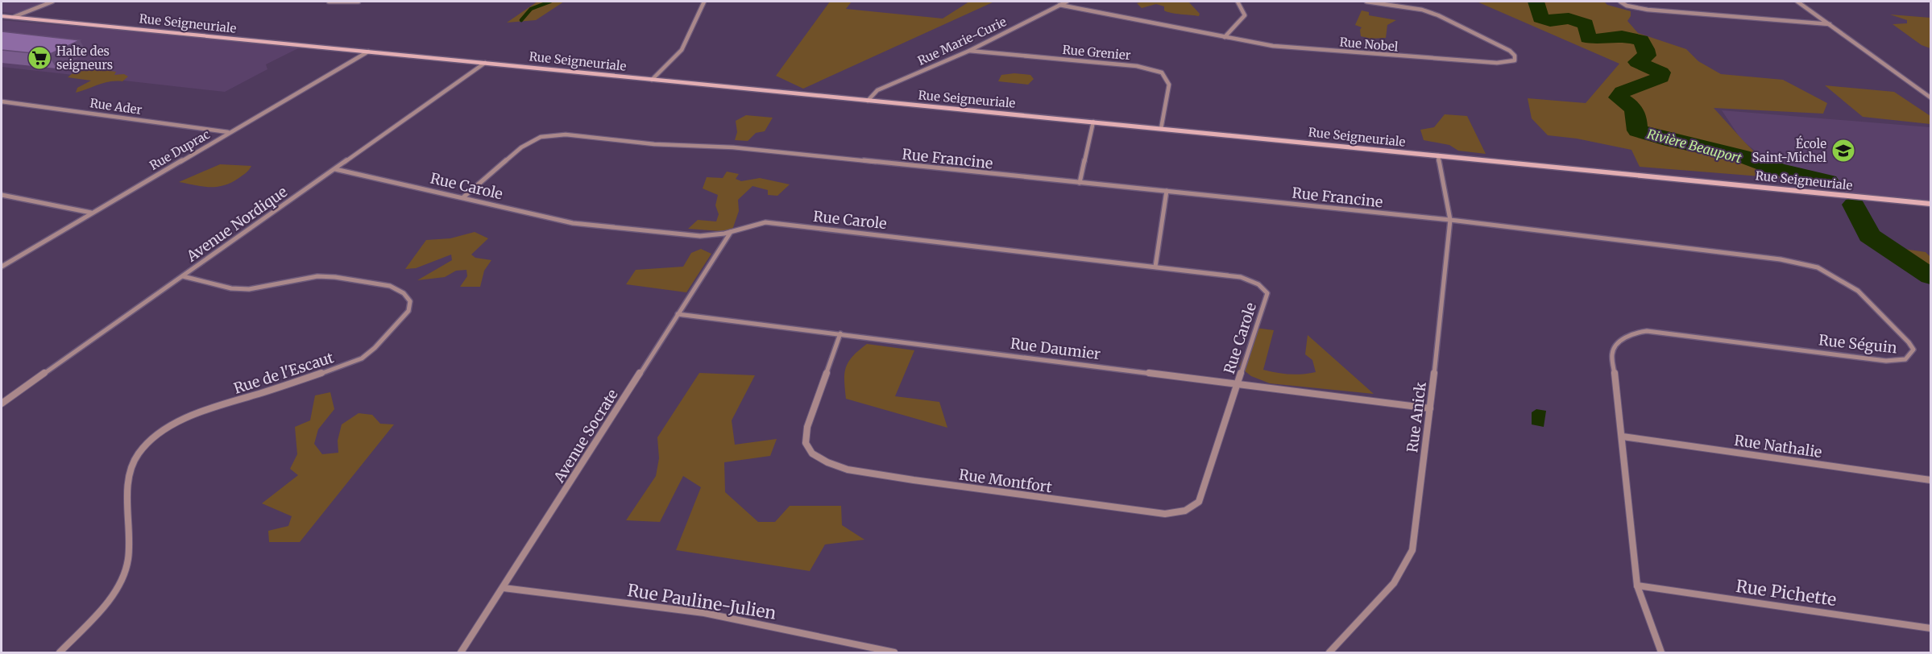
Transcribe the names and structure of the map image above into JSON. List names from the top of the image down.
{
  "streets": {
    "street": [
      "Rue Seigneuriale",
      "Rue Marie-Curie",
      "Rue Nobel",
      "Rue Grenier",
      "Rue Ader",
      "Rue Duprac",
      "Rue Francine",
      "Rue Carole",
      "Avenue Nordique",
      "Rue Séguin",
      "Rue Daumier",
      "Rue de l'Escaut",
      "Rue Anick",
      "Avenue Socrate",
      "Rue Nathalie",
      "Rue Montfort",
      "Rue Pichette",
      "Rue Pauline-Julien"
    ]
  },
  "crossings": [
    ["Rue Seigneuriale", "Rue Marie-Curie"],
    ["Rue Seigneuriale", "Rue Grenier"],
    ["Rue Seigneuriale", "Rue Duprac"],
    ["Rue Seigneuriale", "Avenue Nordique"],
    ["Rue Seigneuriale", "Rue Anick"],
    ["Rue Marie-Curie", "Rue Nobel"],
    ["Rue Marie-Curie", "Rue Grenier"],
    ["Rue Ader", "Rue Duprac"],
    ["Rue Francine", "Rue Carole"],
    ["Rue Francine", "Rue Séguin"],
    ["Rue Francine", "Rue Anick"],
    ["Rue Carole", "Avenue Nordique"],
    ["Rue Carole", "Rue Daumier"],
    ["Rue Carole", "Avenue Socrate"],
    ["Rue Carole", "Rue Montfort"],
    ["Avenue Nordique", "Rue de l'Escaut"],
    ["Rue Séguin", "Rue Anick"],
    ["Rue Séguin", "Rue Nathalie"],
    ["Rue Séguin", "Rue Pichette"],
    ["Rue Daumier", "Rue Anick"],
    ["Rue Daumier", "Avenue Socrate"],
    ["Rue Daumier", "Rue Montfort"],
    ["Avenue Socrate", "Rue Pauline-Julien"]
  ],
  "water": ["Rivière Beauport"],
  "places": {
    "supermarket": ["Halte des seigneurs"],
    "school or university": ["École Saint-Michel"]
  }
}
